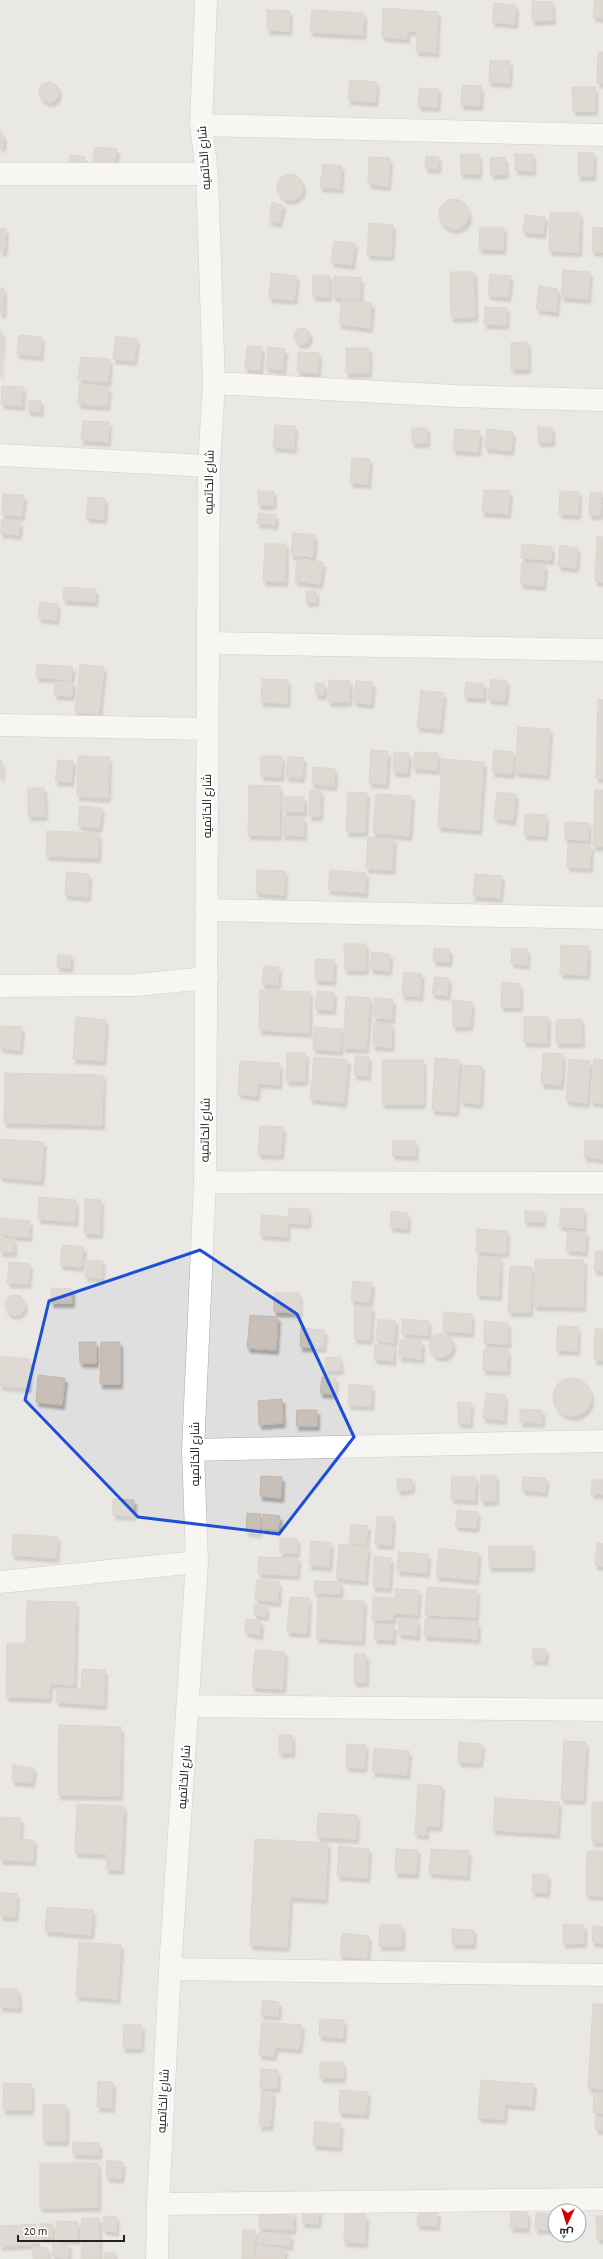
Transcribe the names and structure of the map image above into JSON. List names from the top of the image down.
{
  "streets": {
    "street": ["شارع الخاتميه"]
  },
  "scale_bar": "20 m",
  "north": "bottom"
}
